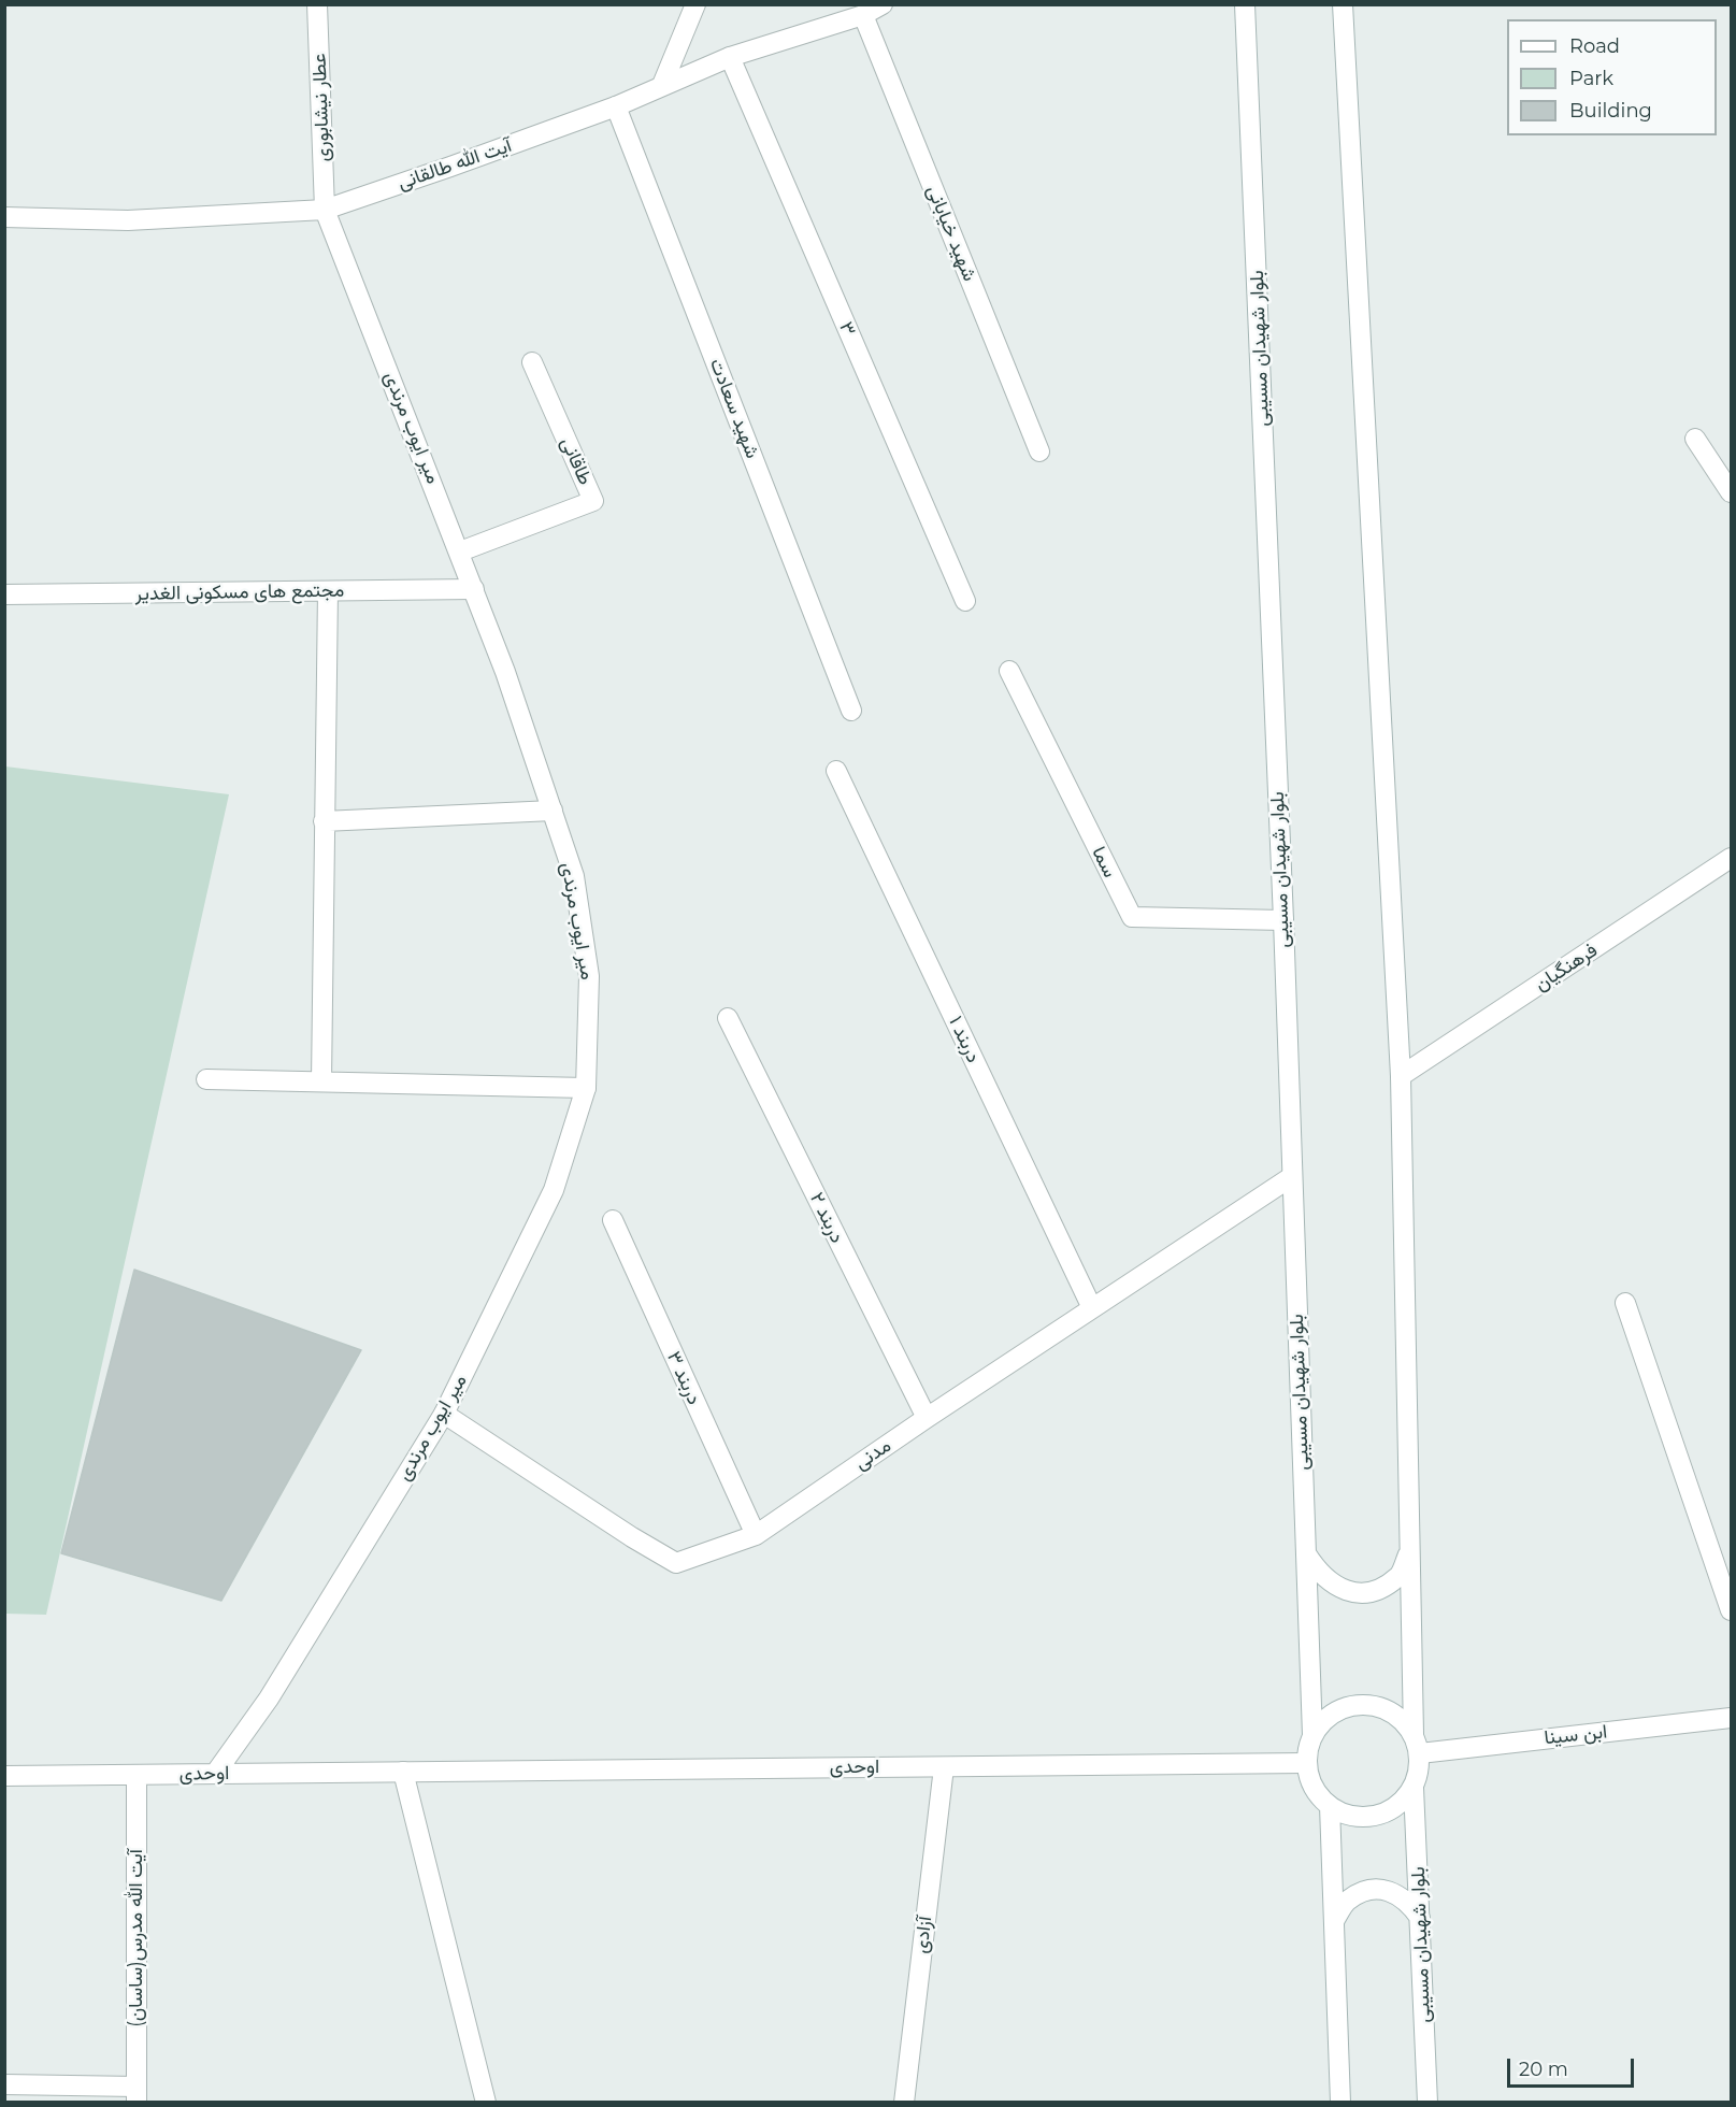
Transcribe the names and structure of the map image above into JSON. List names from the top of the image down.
{
  "streets": {
    "street": [
      "عطار نیشابوری",
      "آیت الله طالقانی",
      "شهید خیابانی",
      "۳",
      "بلوار شهیدان مسیبی",
      "شهید سعادت",
      "میر ایوب مرندی",
      "طاقانی",
      "مجتمع های مسکونی الغدیر",
      "سما",
      "فرهنگیان",
      "دربند ۱",
      "دربند ۲",
      "دربند ۳",
      "مدنی",
      "ابن سینا",
      "اوحدی",
      "آزادی",
      "آیت الله مدرس(ساسان)"
    ]
  },
  "crossings": [
    ["عطار نیشابوری", "آیت الله طالقانی"],
    ["عطار نیشابوری", "میر ایوب مرندی"],
    ["آیت الله طالقانی", "شهید خیابانی"],
    ["آیت الله طالقانی", "۳"],
    ["آیت الله طالقانی", "شهید سعادت"],
    ["آیت الله طالقانی", "میر ایوب مرندی"],
    ["بلوار شهیدان مسیبی", "سما"],
    ["بلوار شهیدان مسیبی", "مدنی"],
    ["بلوار شهیدان مسیبی", "ابن سینا"],
    ["بلوار شهیدان مسیبی", "اوحدی"],
    ["میر ایوب مرندی", "طاقانی"],
    ["میر ایوب مرندی", "مجتمع های مسکونی الغدیر"],
    ["میر ایوب مرندی", "مدنی"],
    ["میر ایوب مرندی", "اوحدی"],
    ["دربند ۱", "مدنی"],
    ["دربند ۲", "مدنی"],
    ["دربند ۳", "مدنی"],
    ["ابن سینا", "اوحدی"],
    ["اوحدی", "آزادی"],
    ["اوحدی", "آیت الله مدرس(ساسان)"]
  ],
  "legend": ["Road", "Park", "Building"],
  "scale_bar": "20 m"
}
